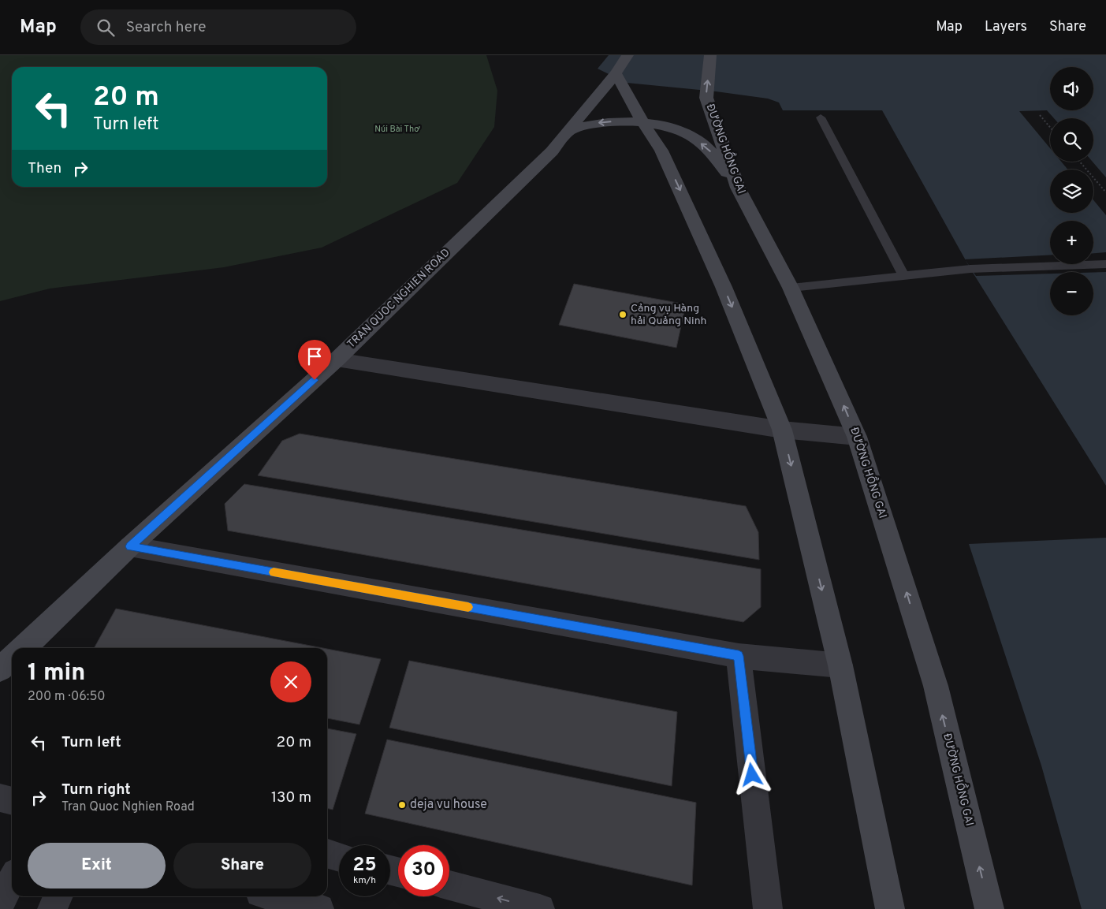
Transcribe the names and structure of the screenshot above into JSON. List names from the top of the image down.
{
  "streets": {
    "street": ["ĐƯỜNG HỒNG GAI", "TRAN QUOC NGHIEN ROAD"]
  },
  "parks": ["Núi Bài Thơ"],
  "places": ["Cảng vụ Hàng hải Quảng Ninh", "deja vu house"],
  "page": {
    "header": "Map",
    "search": "Search here",
    "nav": ["Map", "Layers", "Share"],
    "map_buttons": ["+", "−"],
    "turn": ["20 m", "Turn left"],
    "then": "Then",
    "heading": ["1 min", "200 m · 06:50"],
    "list": [
      {
        "name": "Turn left",
        "value": "20 m"
      },
      {
        "name": "Turn right",
        "note": "Tran Quoc Nghien Road",
        "value": "130 m"
      }
    ],
    "buttons": ["Exit", "Share"],
    "speed": "25 km/h",
    "limit": "30"
  }
}
